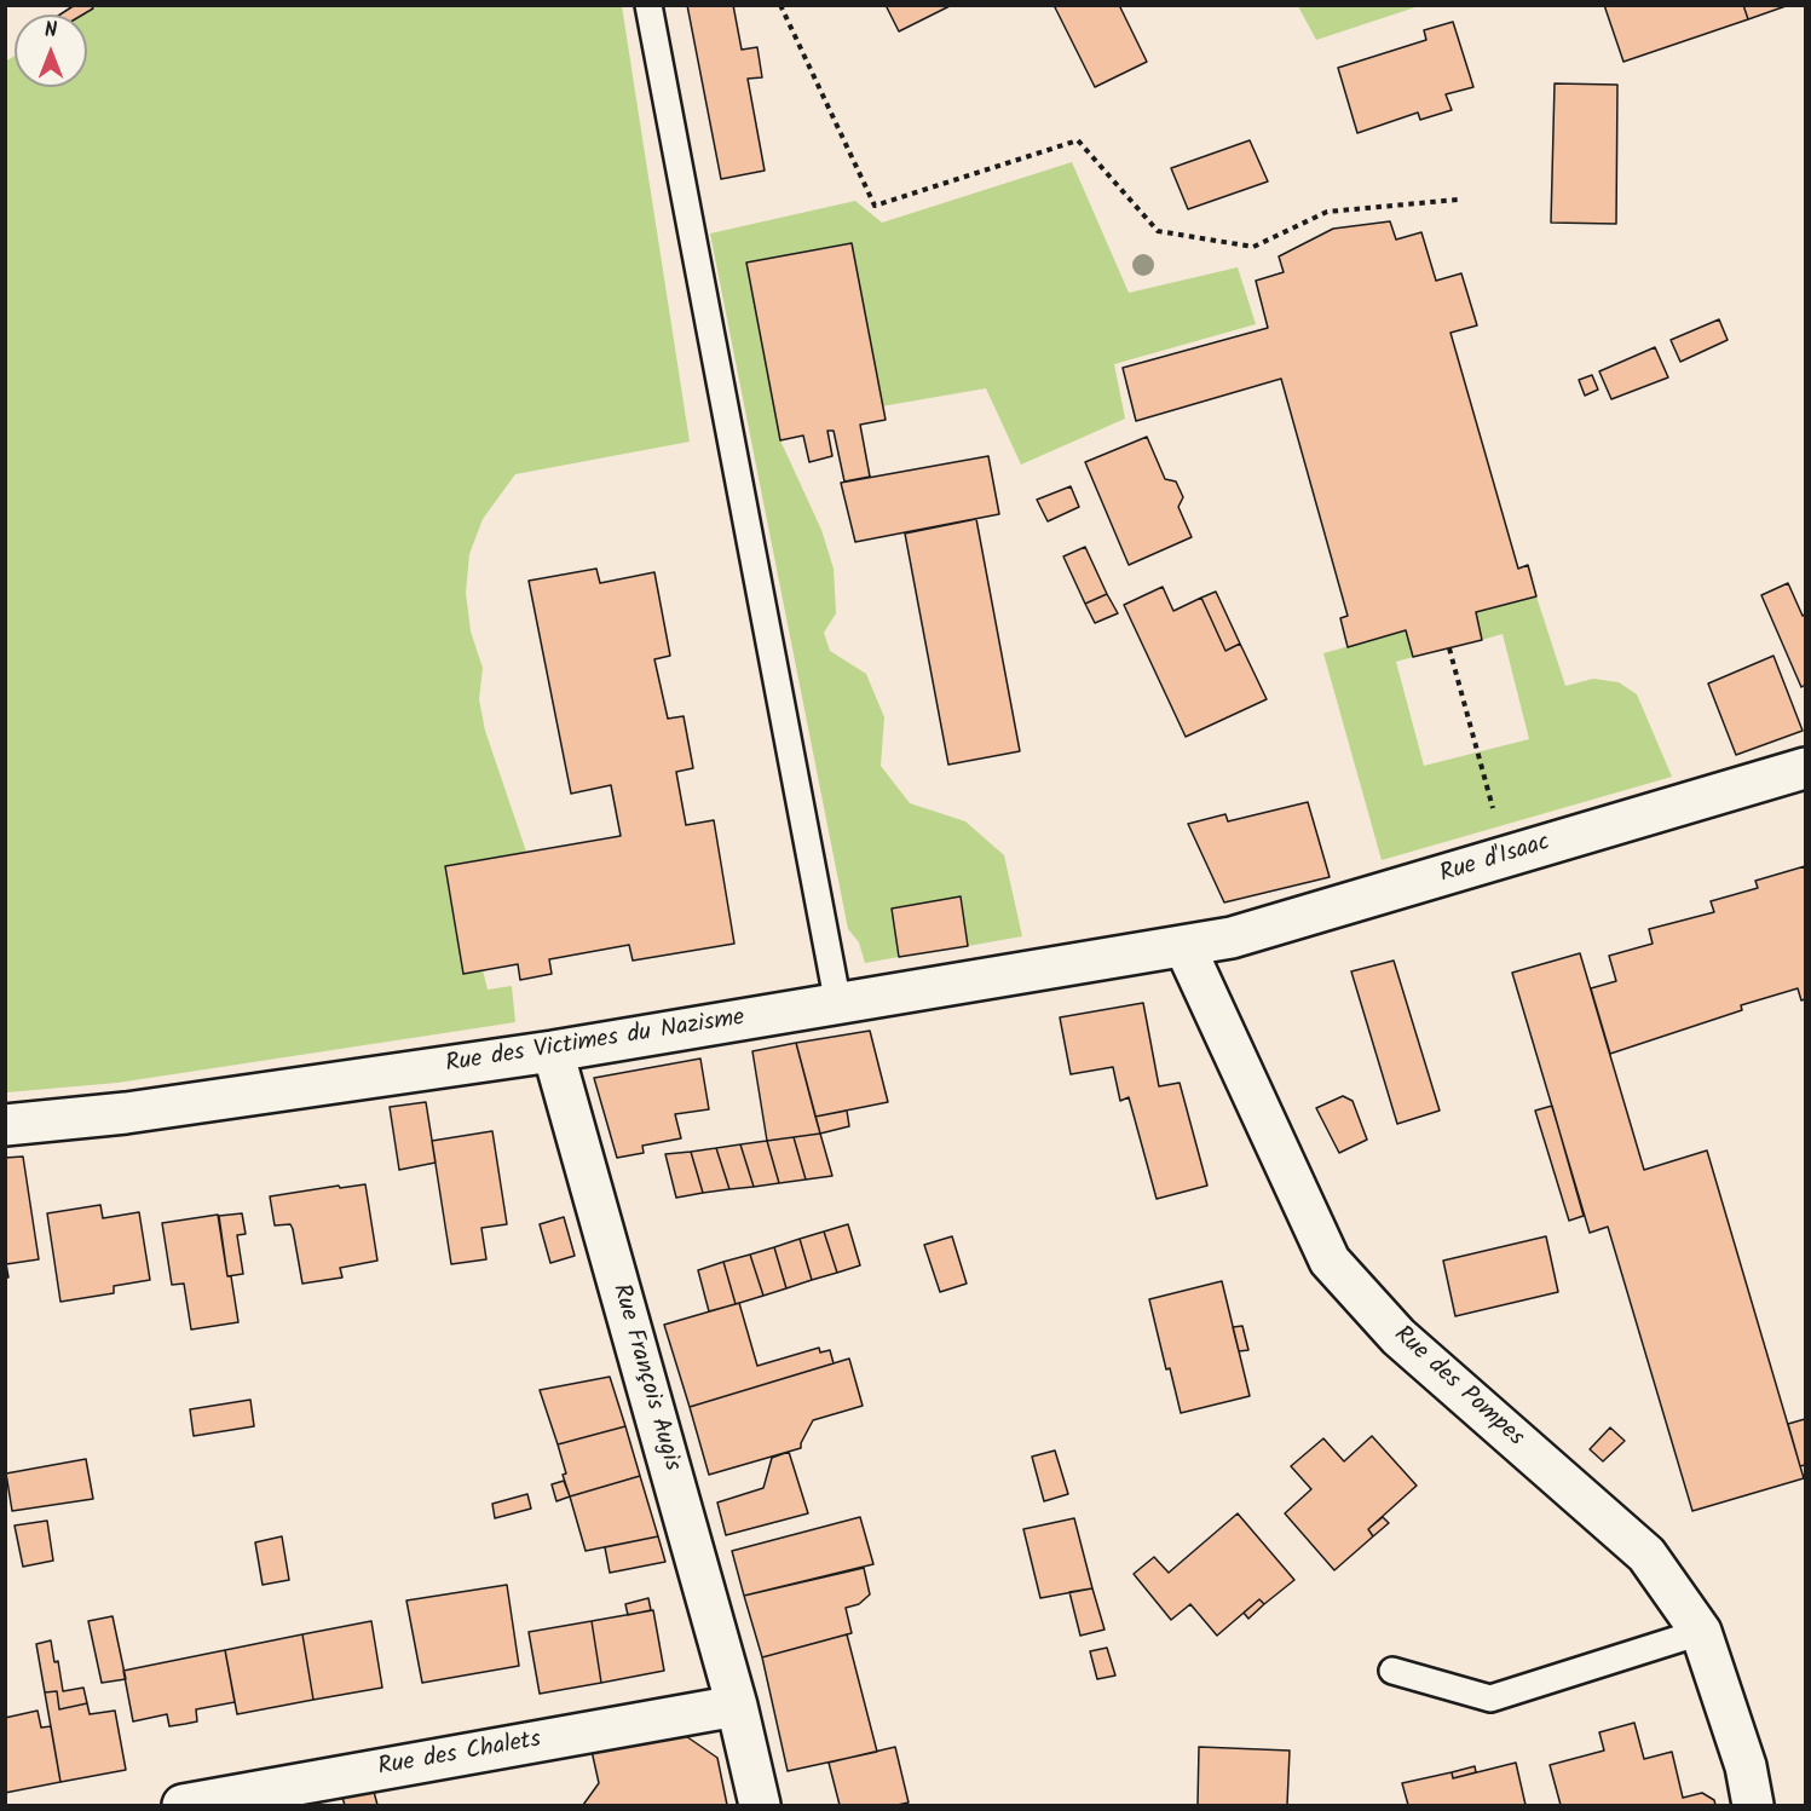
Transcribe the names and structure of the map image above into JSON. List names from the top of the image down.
{
  "streets": {
    "street": [
      "Rue d'Isaac",
      "Rue des Victimes du Nazisme",
      "Rue François Augis",
      "Rue des Pompes",
      "Rue des Chalets"
    ]
  },
  "crossings": [
    ["Rue d'Isaac", "Rue des Victimes du Nazisme"],
    ["Rue d'Isaac", "Rue des Pompes"],
    ["Rue des Victimes du Nazisme", "Rue François Augis"],
    ["Rue des Victimes du Nazisme", "Rue des Pompes"],
    ["Rue François Augis", "Rue des Chalets"]
  ],
  "north": "top"
}
